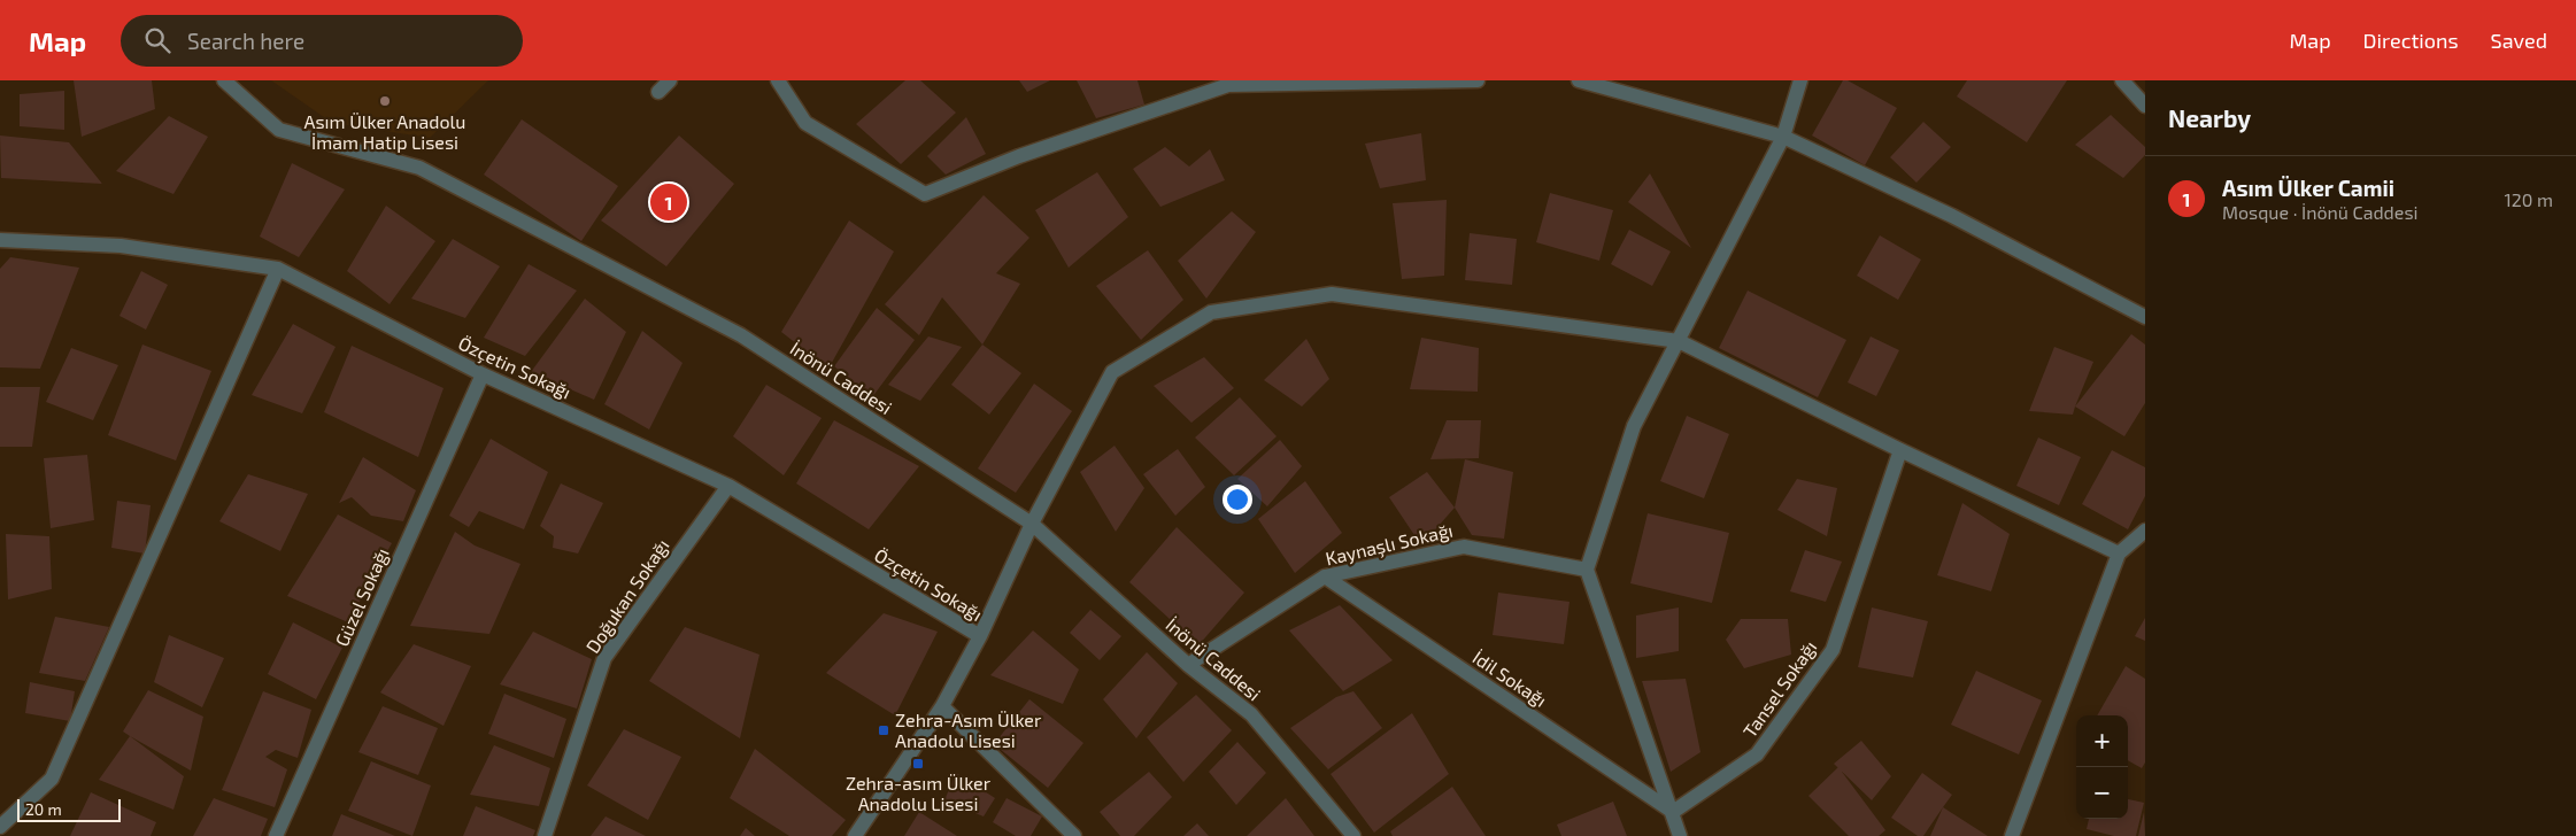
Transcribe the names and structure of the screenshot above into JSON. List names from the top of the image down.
{
  "streets": {
    "street": [
      "Özçetin Sokağı",
      "İnönü Caddesi",
      "Kaynaşlı Sokağı",
      "Doğukan Sokağı",
      "Güzel Sokağı",
      "İdil Sokağı",
      "Tansel Sokağı"
    ]
  },
  "crossings": [
    ["Özçetin Sokağı", "Doğukan Sokağı"],
    ["Özçetin Sokağı", "Güzel Sokağı"],
    ["İnönü Caddesi", "Kaynaşlı Sokağı"],
    ["Kaynaşlı Sokağı", "İdil Sokağı"],
    ["İdil Sokağı", "Tansel Sokağı"]
  ],
  "places": {
    "other": ["Asım Ülker Anadolu İmam Hatip Lisesi"],
    "transit": ["Zehra-Asım Ülker Anadolu Lisesi", "Zehra-asım Ülker Anadolu Lisesi"]
  },
  "scale_bar": "20 m",
  "page": {
    "header": "Map",
    "search": "Search here",
    "nav": ["Map", "Directions", "Saved"],
    "heading": "Nearby",
    "list": [
      {
        "mark": "1",
        "name": "Asım Ülker Camii",
        "note": "Mosque · İnönü Caddesi",
        "value": "120 m"
      }
    ],
    "pins": "1",
    "map_buttons": ["+", "−"],
    "scale": "20 m"
  }
}
